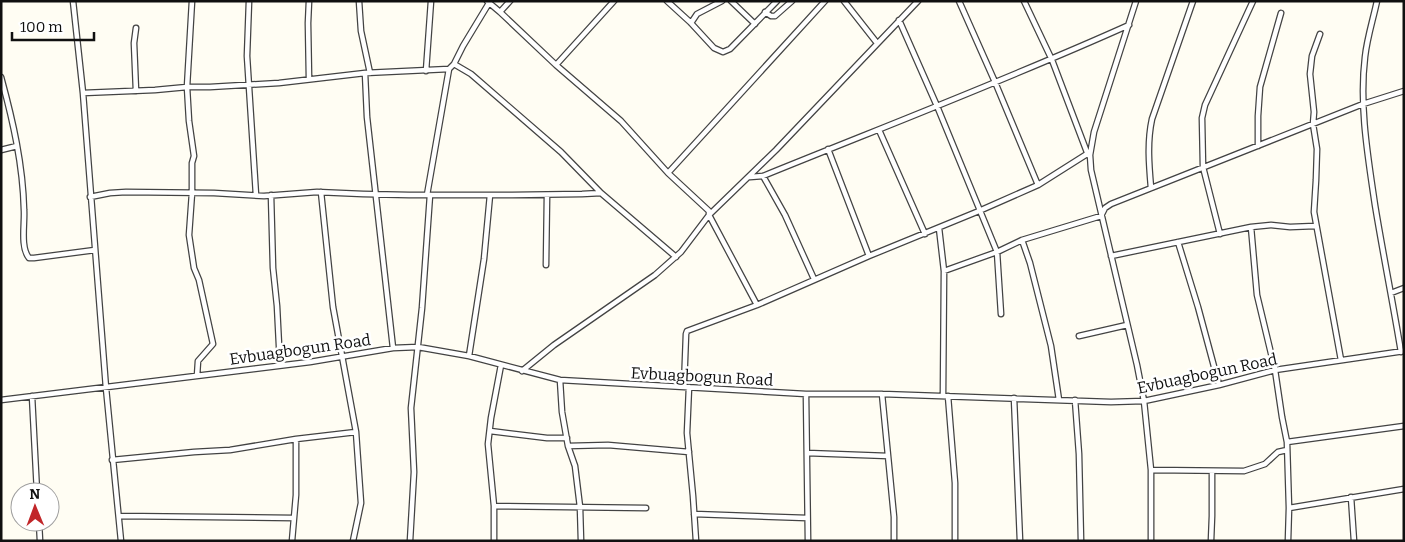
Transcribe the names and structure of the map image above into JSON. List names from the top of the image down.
{
  "streets": {
    "street": ["Evbuagbogun Road"]
  },
  "scale_bar": "100 m",
  "north": "top"
}
